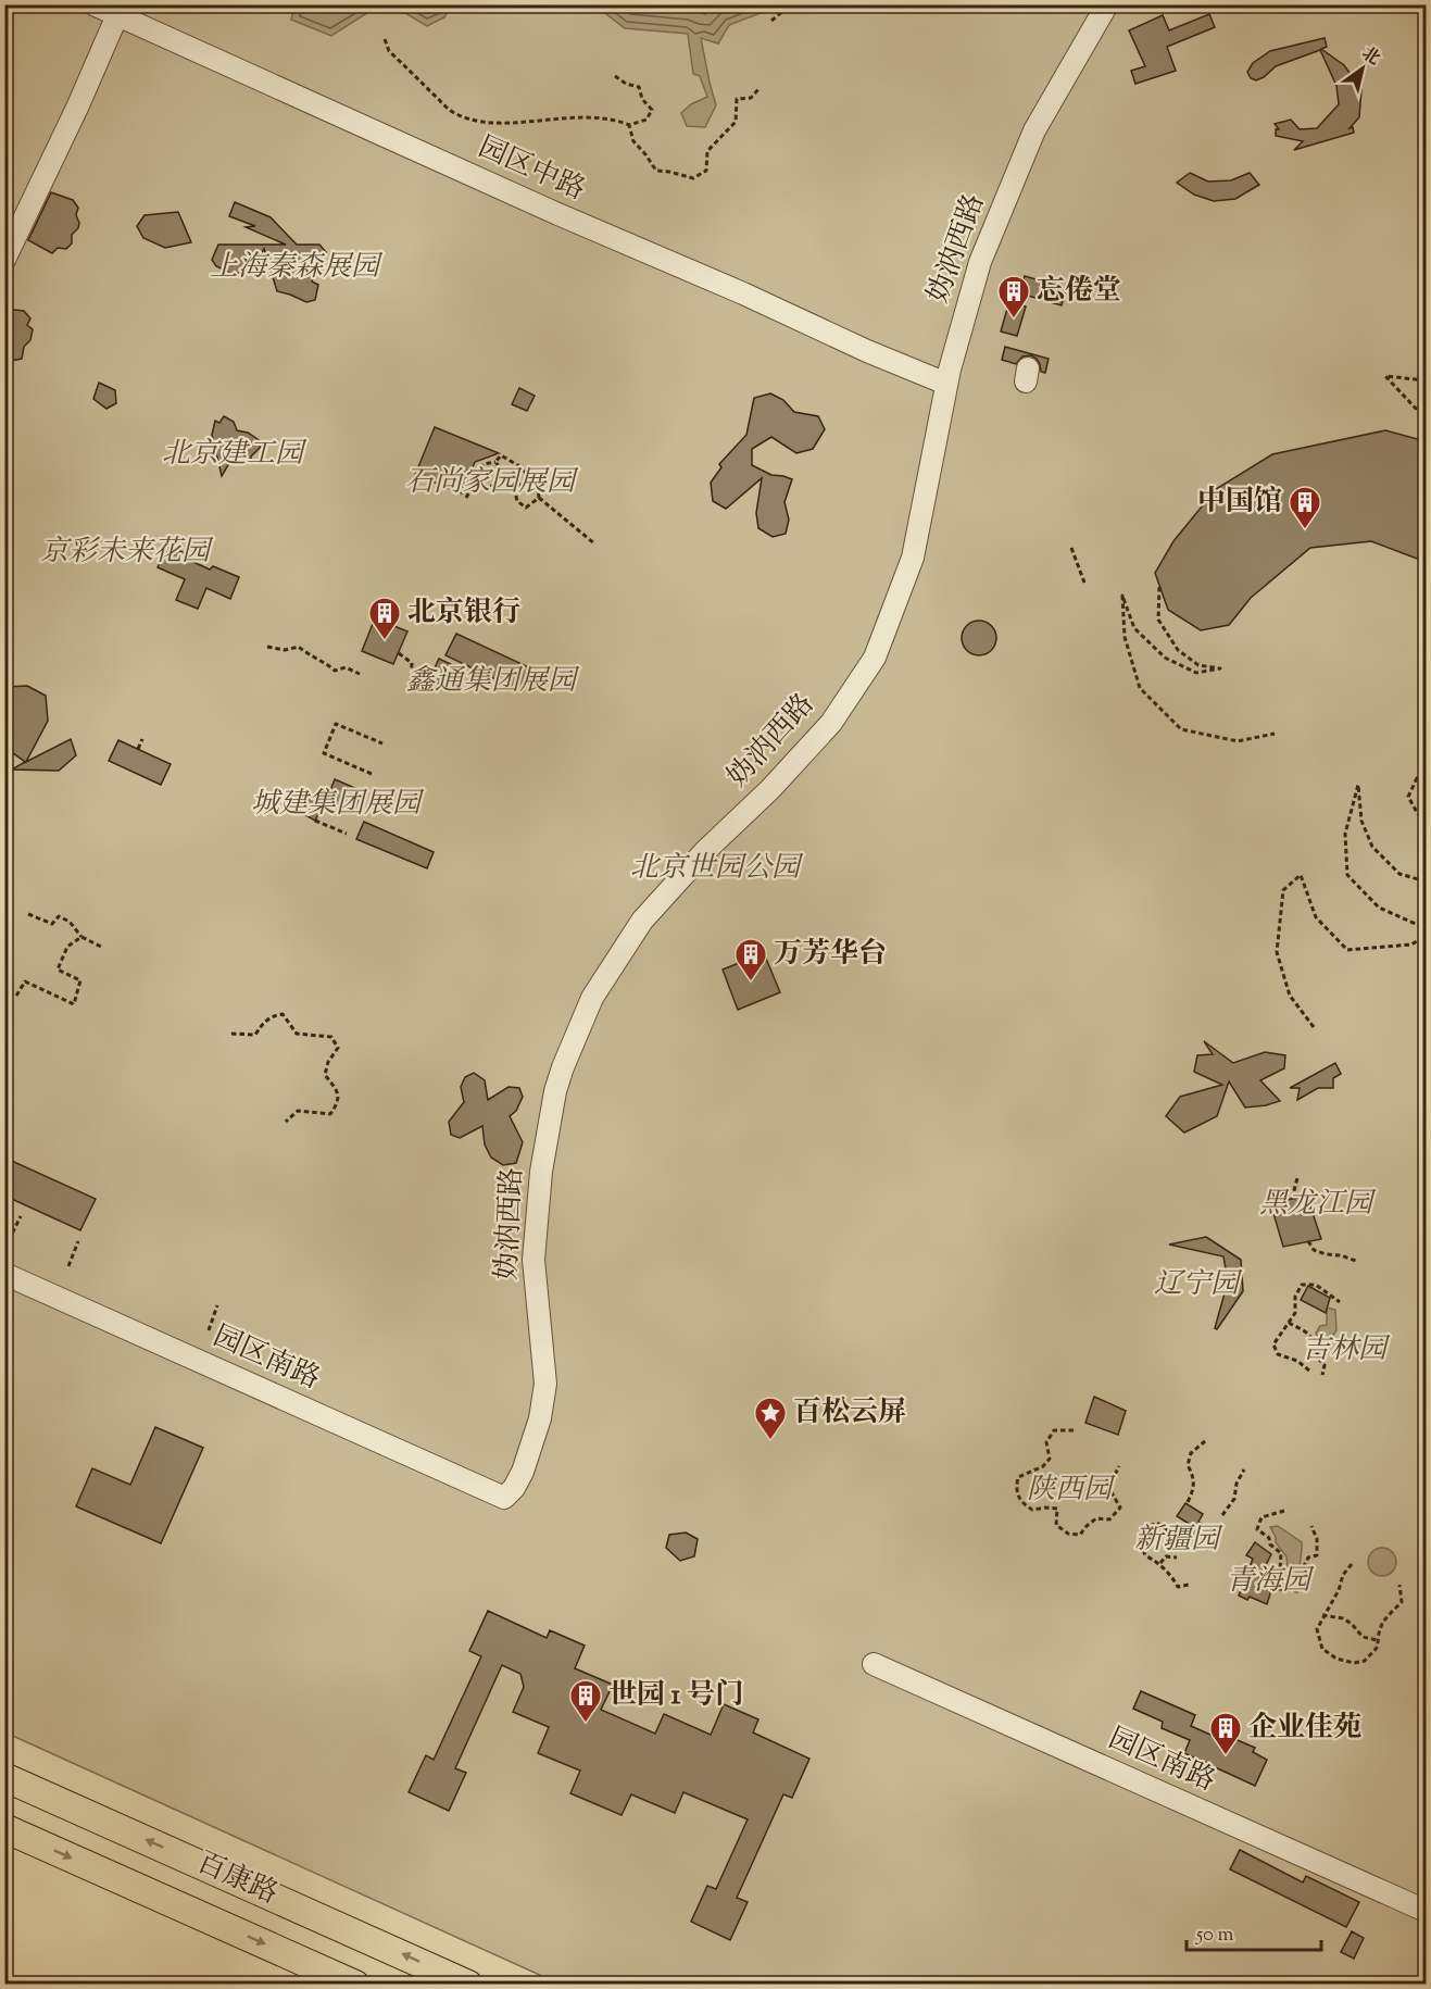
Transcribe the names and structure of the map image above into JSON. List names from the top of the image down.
{
  "streets": {
    "main road": ["百康路"],
    "street": ["园区中路", "妫汭西路", "园区南路"]
  },
  "crossings": [
    ["园区中路", "妫汭西路"],
    ["妫汭西路", "园区南路"]
  ],
  "parks": [
    "上海秦森展园",
    "北京建工园",
    "石尚家园展园",
    "京彩未来花园",
    "鑫通集团展园",
    "城建集团展园",
    "北京世园公园",
    "黑龙江园",
    "辽宁园",
    "吉林园",
    "陕西园",
    "新疆园",
    "青海园"
  ],
  "places": {
    "building": [
      "忘倦堂",
      "中国馆",
      "北京银行",
      "万芳华台",
      "世园 1 号门",
      "企业佳苑"
    ],
    "place": ["百松云屏"]
  },
  "scale_bar": "50 m",
  "north": "top right"
}
